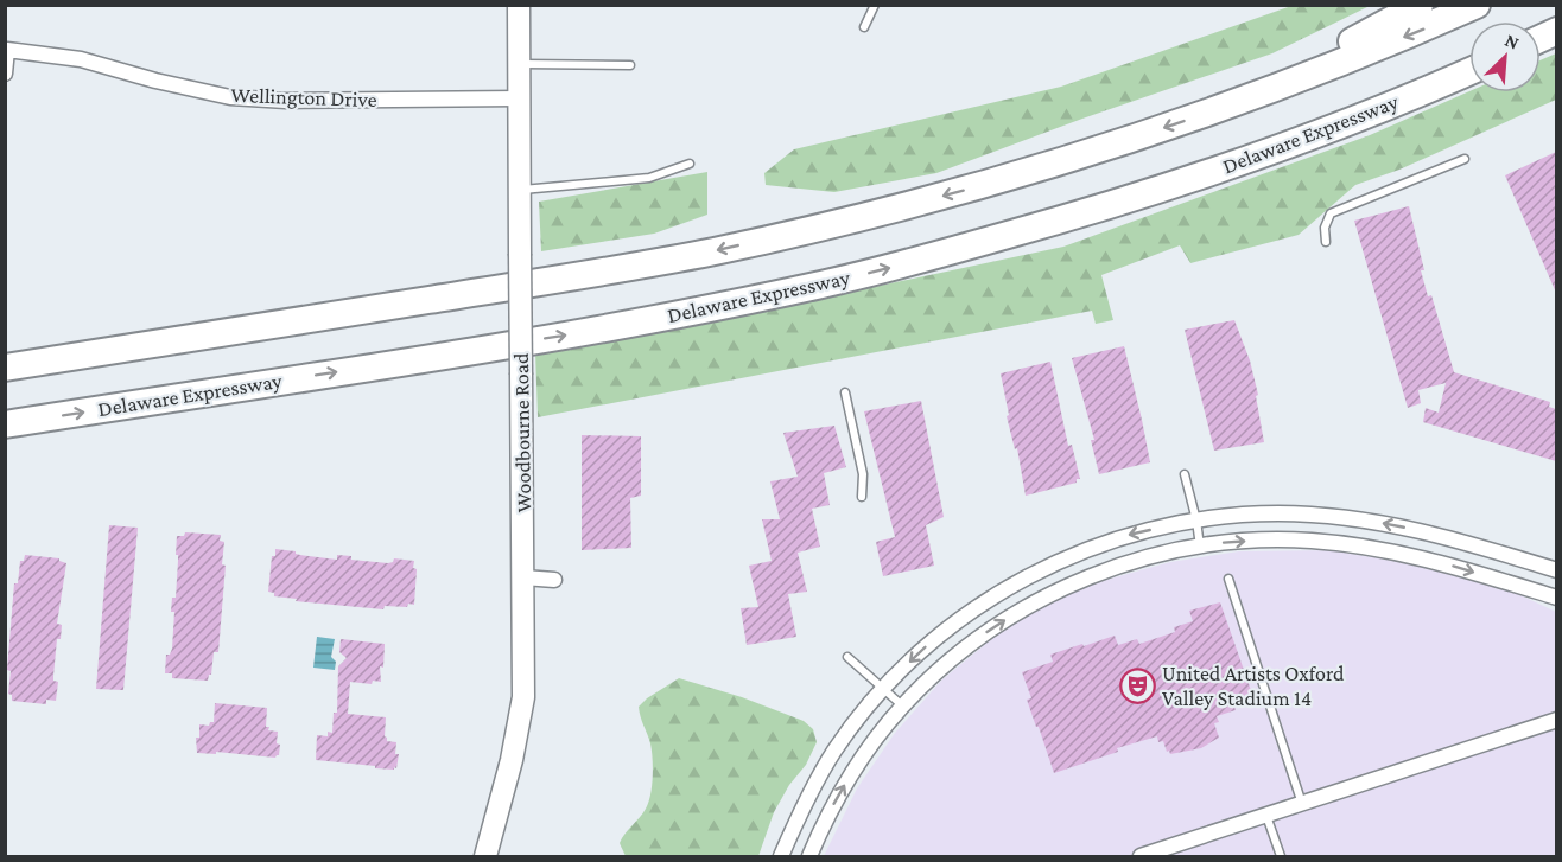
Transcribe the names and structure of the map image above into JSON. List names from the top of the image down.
{
  "streets": {
    "highway": ["Delaware Expressway"],
    "main road": ["Woodbourne Road"],
    "street": ["Wellington Drive"]
  },
  "crossings": [
    ["Wellington Drive", "Woodbourne Road"]
  ],
  "places": {
    "theatre": ["United Artists Oxford Valley Stadium 14"]
  },
  "north": "top right"
}
